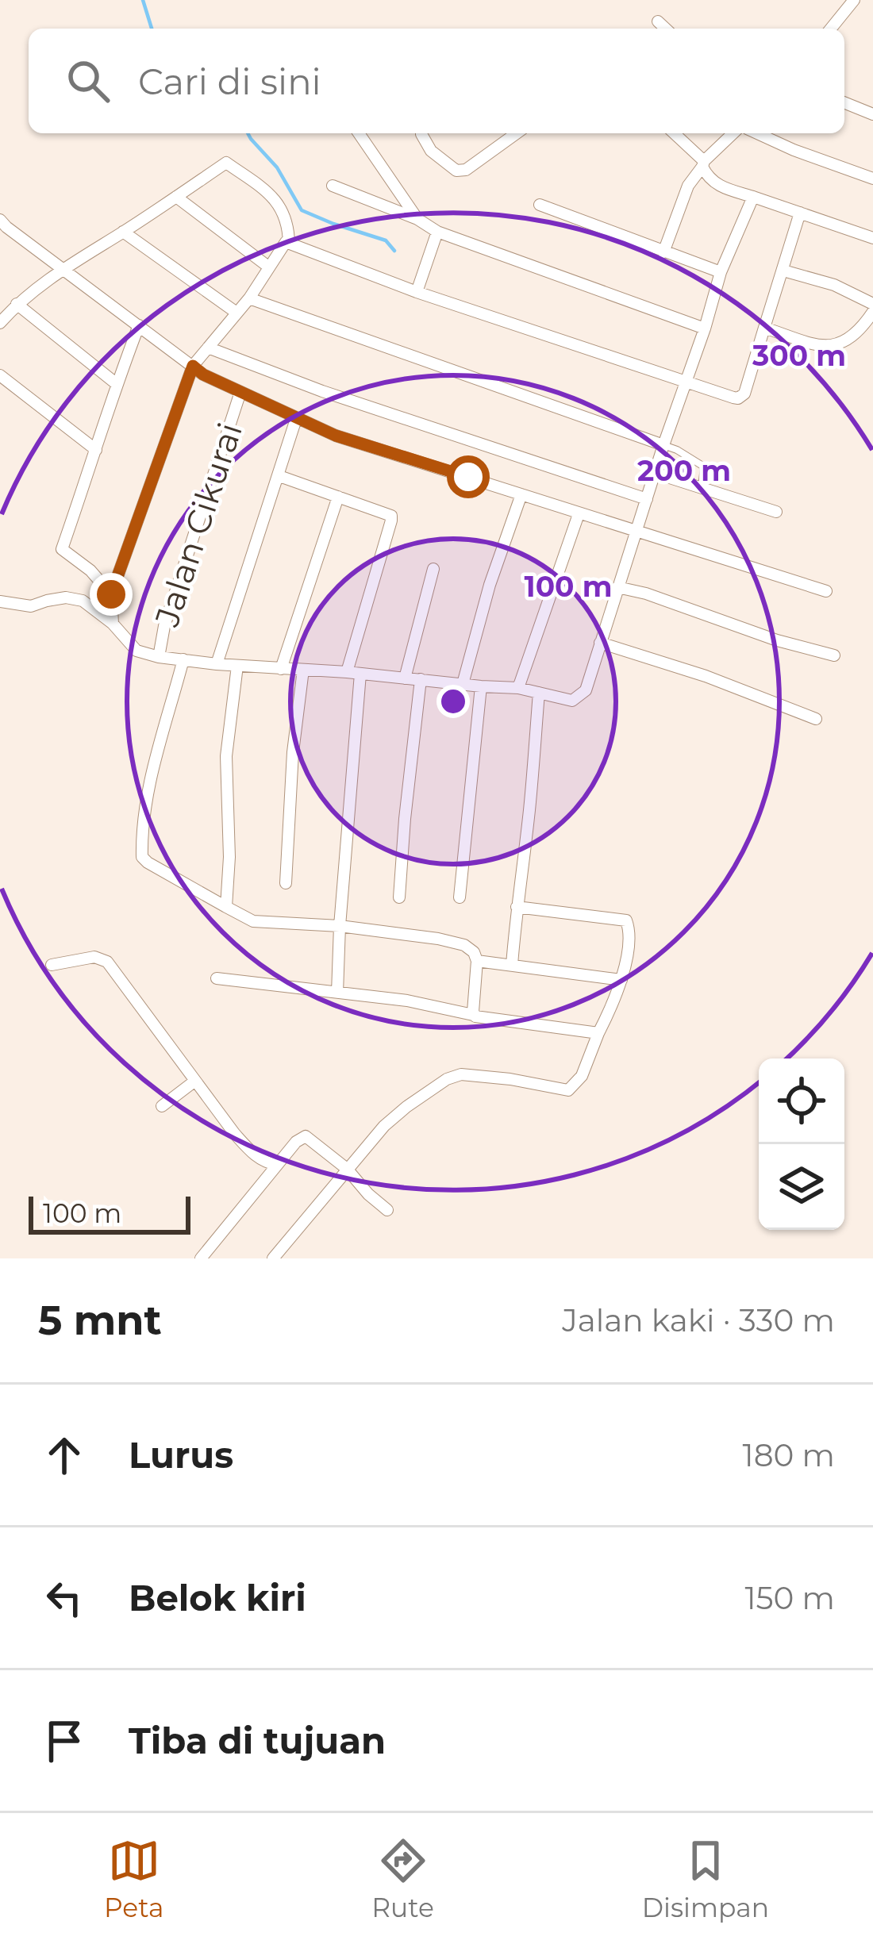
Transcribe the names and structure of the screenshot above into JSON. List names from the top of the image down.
{
  "streets": {
    "street": ["Jalan Cikurai"]
  },
  "scale_bar": "100 m",
  "page": {
    "search": "Cari di sini",
    "scale": "100 m",
    "heading": ["5 mnt", "Jalan kaki · 330 m"],
    "list": [
      ["Lurus", "180 m"],
      ["Belok kiri", "150 m"],
      "Tiba di tujuan"
    ],
    "nav": ["Peta", "Rute", "Disimpan"]
  },
  "rings": ["300 m", "200 m", "100 m"]
}
